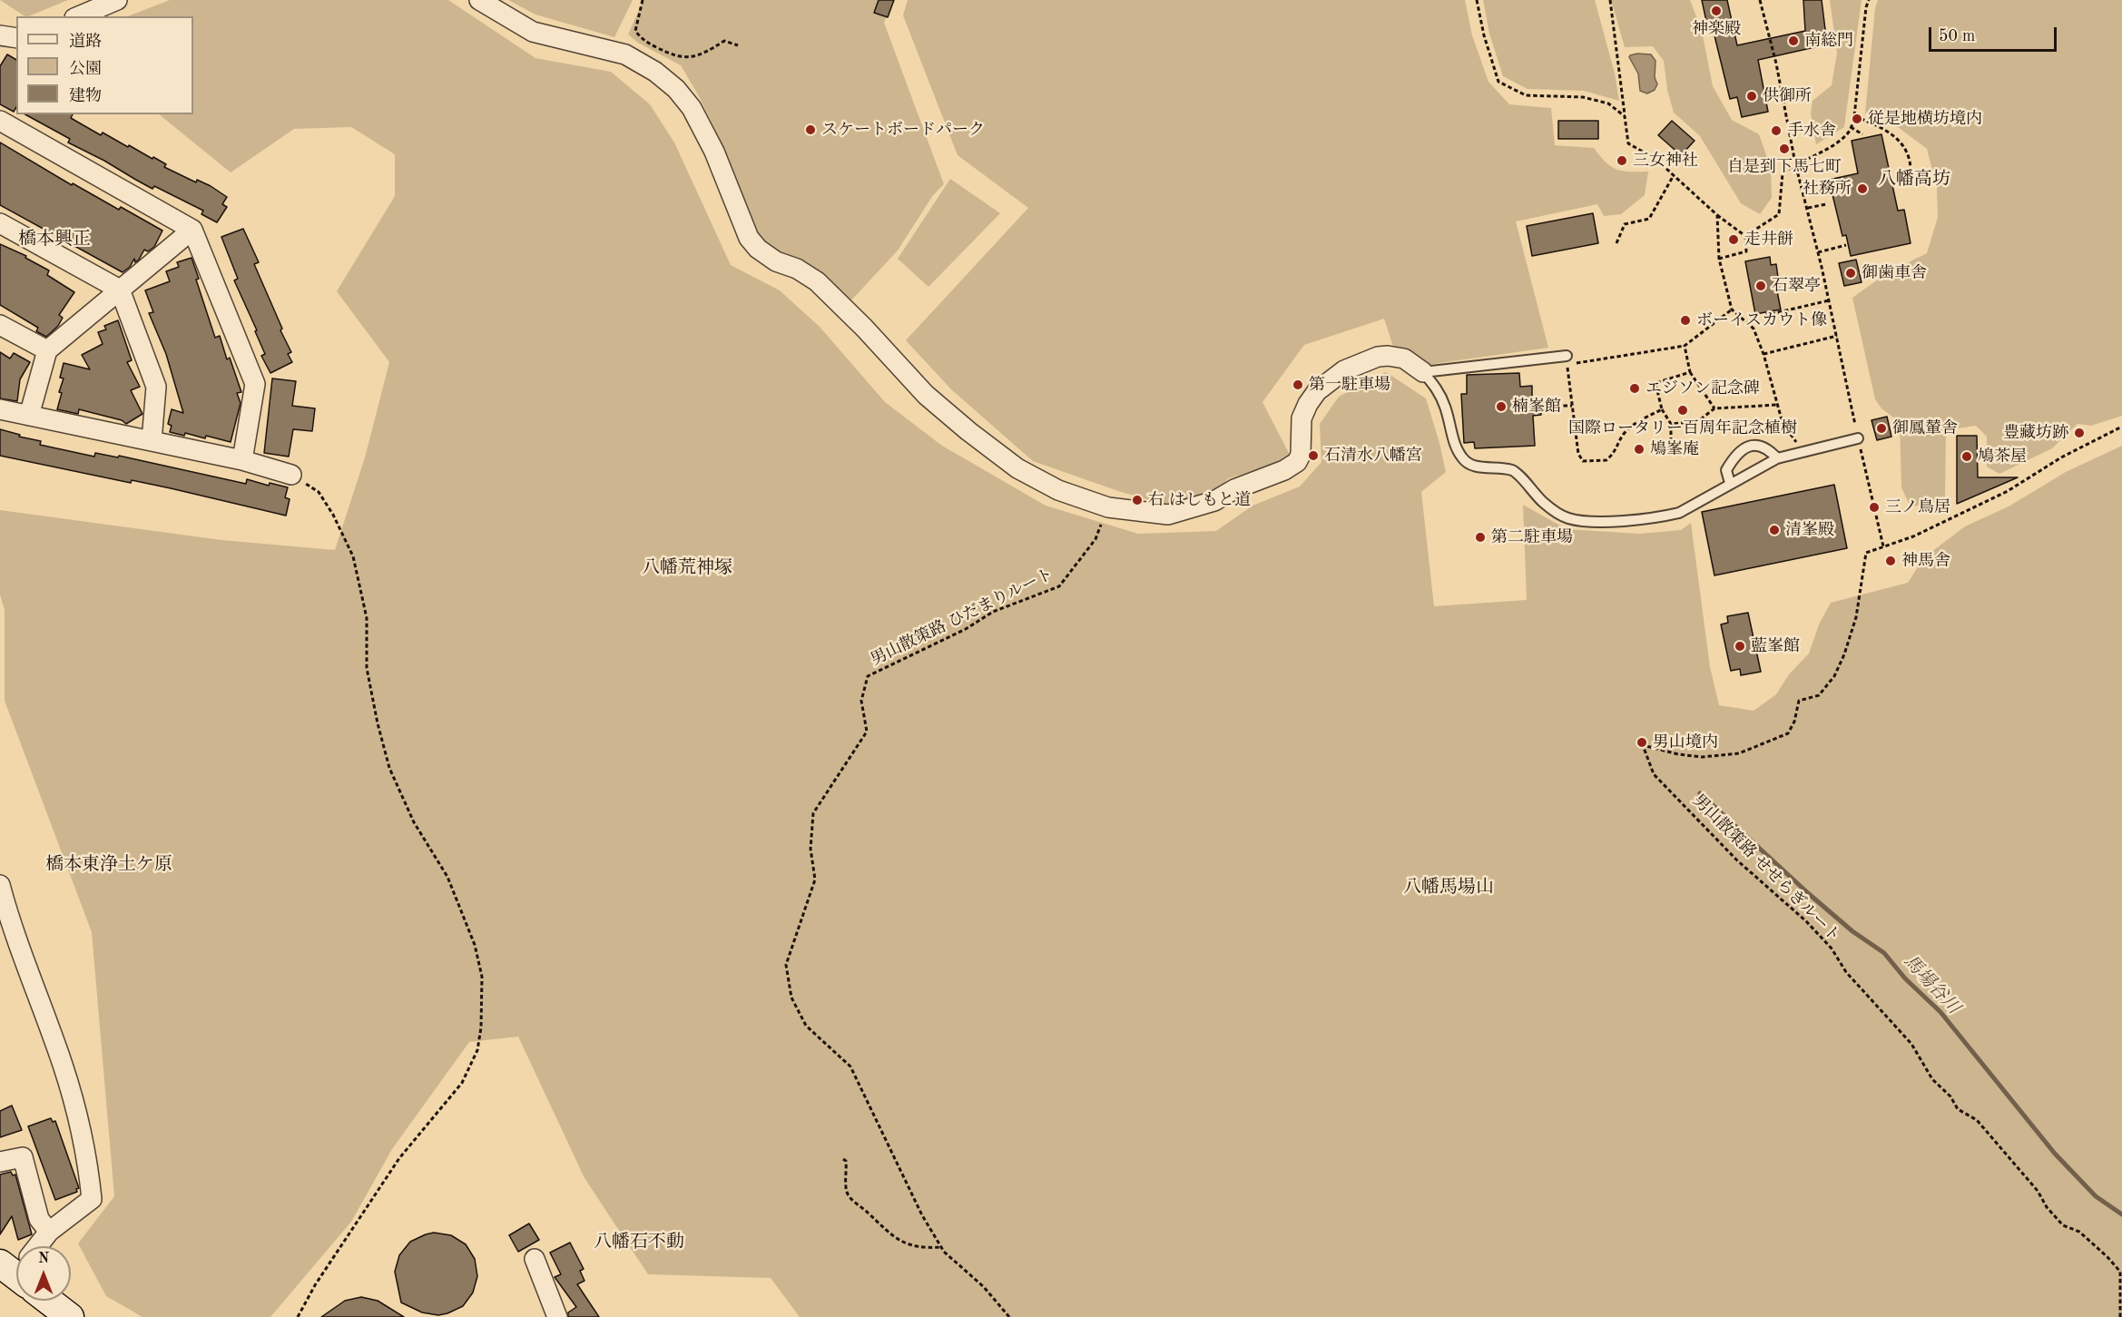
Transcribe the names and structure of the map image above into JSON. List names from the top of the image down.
{
  "streets": {
    "path": ["男山散策路 ひだまりルート", "男山散策路 せせらぎルート"]
  },
  "districts": [
    "八幡高坊",
    "橋本興正",
    "八幡荒神塚",
    "橋本東浄土ケ原",
    "八幡馬場山",
    "八幡石不動"
  ],
  "water": ["馬場谷川"],
  "places": [
    "神楽殿",
    "南総門",
    "供御所",
    "従是地横坊境内",
    "スケートボードパーク",
    "手水舎",
    "自是到下馬七町",
    "三女神社",
    "社務所",
    "走井餅",
    "御歯車舎",
    "石翠亭",
    "ボーイスカウト像",
    "第一駐車場",
    "エジソン記念碑",
    "楠峯館",
    "国際ロータリー百周年記念植樹",
    "御鳳輦舎",
    "豊藏坊跡",
    "鳩峯庵",
    "石清水八幡宮",
    "鳩茶屋",
    "右 はしもと道",
    "三ノ鳥居",
    "清峯殿",
    "第二駐車場",
    "神馬舎",
    "藍峯館",
    "男山境内"
  ],
  "legend": ["道路", "公園", "建物"],
  "scale_bar": "50 m",
  "north": "top"
}
